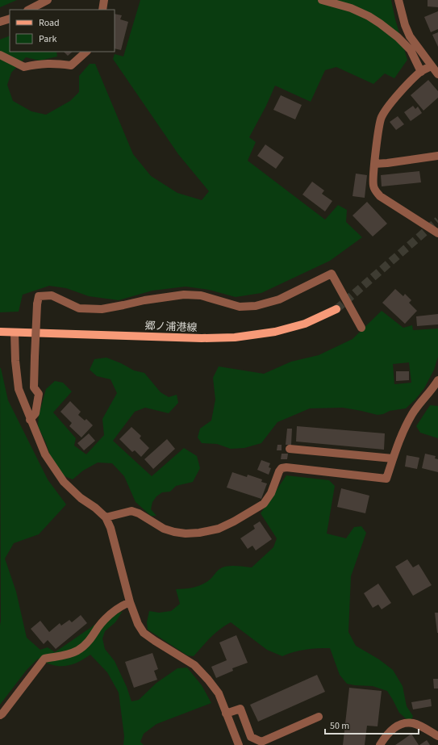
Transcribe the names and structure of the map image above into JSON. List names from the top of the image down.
{
  "streets": {
    "main road": ["郷ノ浦港線"]
  },
  "legend": ["Road", "Park"],
  "scale_bar": "50 m"
}
